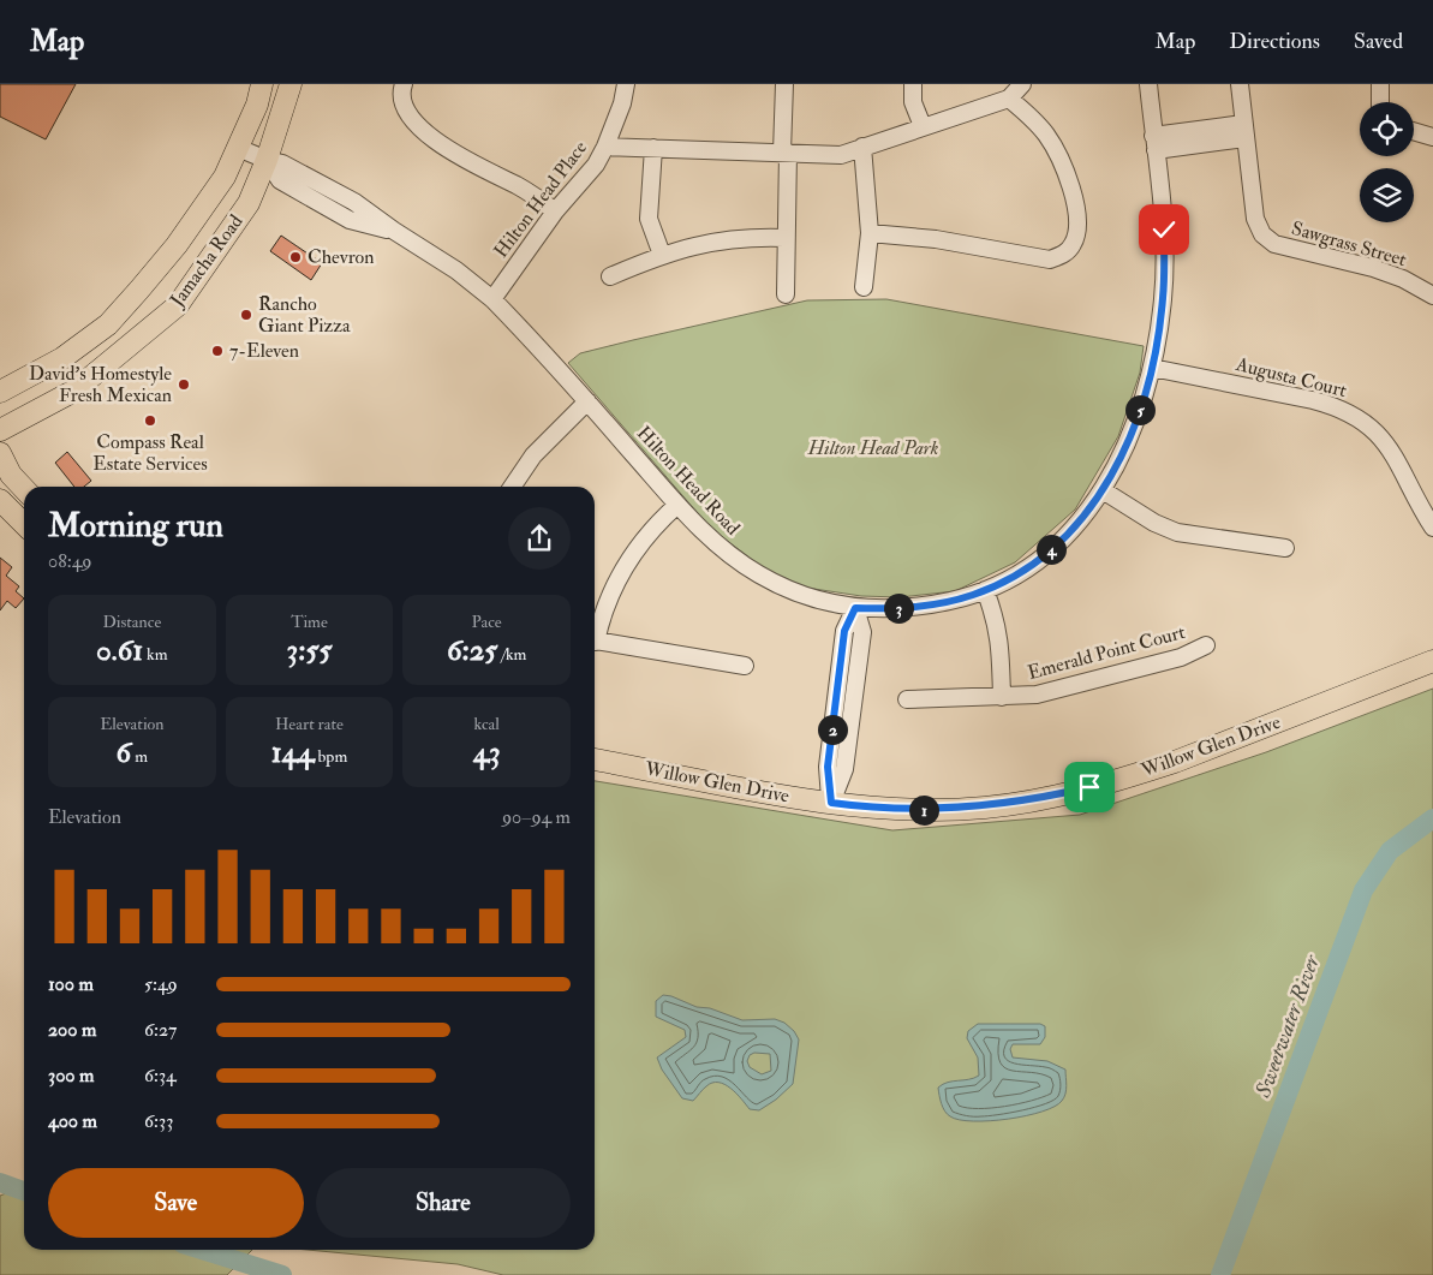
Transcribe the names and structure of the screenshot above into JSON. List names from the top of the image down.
{
  "streets": {
    "main road": ["Jamacha Road", "Willow Glen Drive"],
    "street": [
      "Hilton Head Place",
      "Sawgrass Street",
      "Augusta Court",
      "Hilton Head Road",
      "Emerald Point Court"
    ]
  },
  "crossings": [
    ["Hilton Head Place", "Hilton Head Road"],
    ["Jamacha Road", "Hilton Head Road"],
    ["Augusta Court", "Hilton Head Road"]
  ],
  "water": ["Sweetwater River"],
  "parks": ["Hilton Head Park"],
  "places": [
    "Chevron",
    "Rancho Giant Pizza",
    "7-Eleven",
    "David's Homestyle Fresh Mexican",
    "Compass Real Estate Services"
  ],
  "page": {
    "header": "Map",
    "nav": ["Map", "Directions", "Saved"],
    "pins": [
      "5",
      "4",
      "3",
      "2",
      "1"
    ],
    "heading": ["Morning run", "08:49"],
    "stats": [
      ["Distance", "0.61 km"],
      ["Time", "3:55"],
      ["Pace", "6:25 /km"],
      ["Elevation", "6 m"],
      ["Heart rate", "144 bpm"],
      ["kcal", "43"]
    ],
    "chart": ["Elevation", "90–94 m"],
    "list": [
      {
        "name": "100 m",
        "note": "5:49"
      },
      {
        "name": "200 m",
        "note": "6:27"
      },
      {
        "name": "300 m",
        "note": "6:34"
      },
      {
        "name": "400 m",
        "note": "6:33"
      }
    ],
    "buttons": ["Save", "Share"]
  }
}
